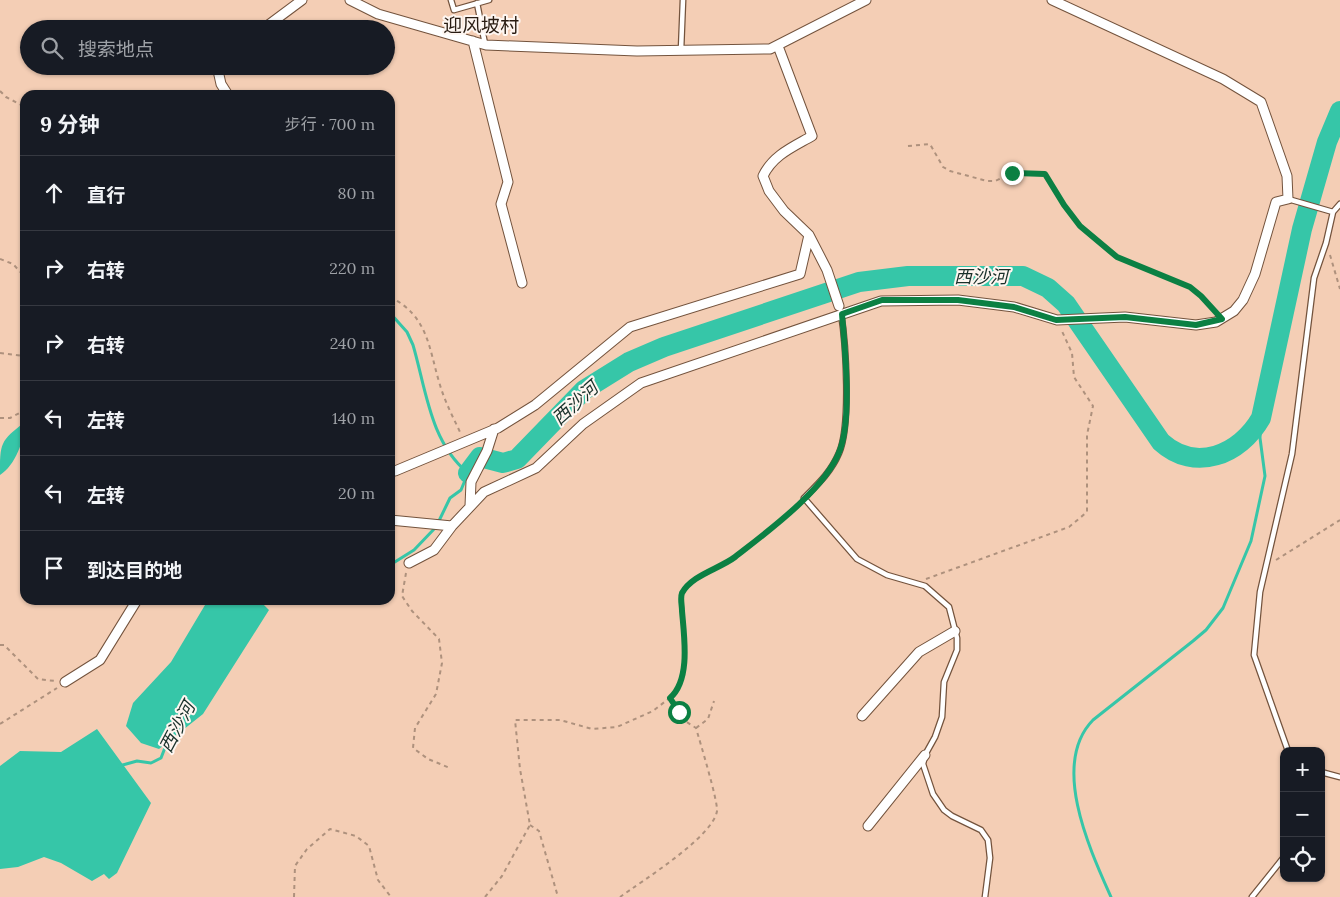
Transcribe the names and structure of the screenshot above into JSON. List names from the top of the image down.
{
  "districts": ["迎风坡村"],
  "water": ["西沙河"],
  "page": {
    "search": "搜索地点",
    "heading": ["9 分钟", "步行 · 700 m"],
    "list": [
      ["直行", "80 m"],
      ["右转", "220 m"],
      ["右转", "240 m"],
      ["左转", "140 m"],
      ["左转", "20 m"],
      "到达目的地"
    ],
    "map_buttons": ["+", "−"]
  }
}
